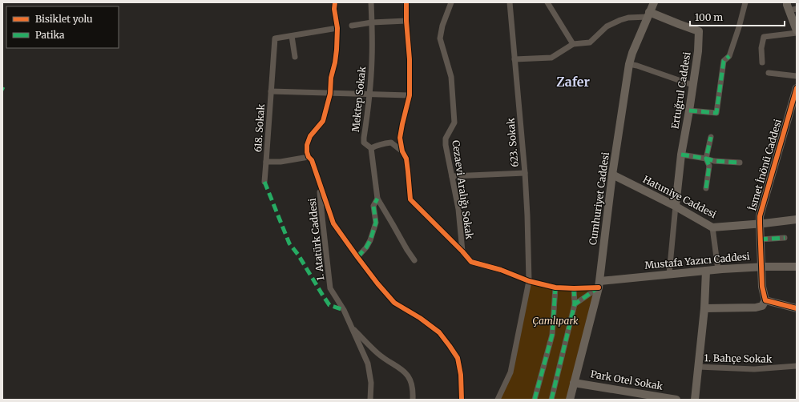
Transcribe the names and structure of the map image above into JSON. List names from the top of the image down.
{
  "streets": {
    "main road": [
      "Ertuğrul Caddesi",
      "İsmet İnönü Caddesi",
      "Hatuniye Caddesi",
      "Cumhuriyet Caddesi",
      "Mustafa Yazıcı Caddesi",
      "Park Otel Sokak"
    ],
    "street": [
      "Mektep Sokak",
      "618. Sokak",
      "623. Sokak",
      "Cezaevi Aralığı Sokak",
      "1. Atatürk Caddesi",
      "1. Bahçe Sokak"
    ]
  },
  "crossings": [
    ["Ertuğrul Caddesi", "Hatuniye Caddesi"],
    ["Ertuğrul Caddesi", "Cumhuriyet Caddesi"],
    ["İsmet İnönü Caddesi", "Hatuniye Caddesi"],
    ["İsmet İnönü Caddesi", "Mustafa Yazıcı Caddesi"],
    ["Hatuniye Caddesi", "Cumhuriyet Caddesi"],
    ["Cumhuriyet Caddesi", "Mustafa Yazıcı Caddesi"],
    ["Cumhuriyet Caddesi", "Park Otel Sokak"]
  ],
  "districts": ["Zafer"],
  "parks": ["Çamlıpark"],
  "legend": ["Bisiklet yolu", "Patika"],
  "scale_bar": "100 m"
}
